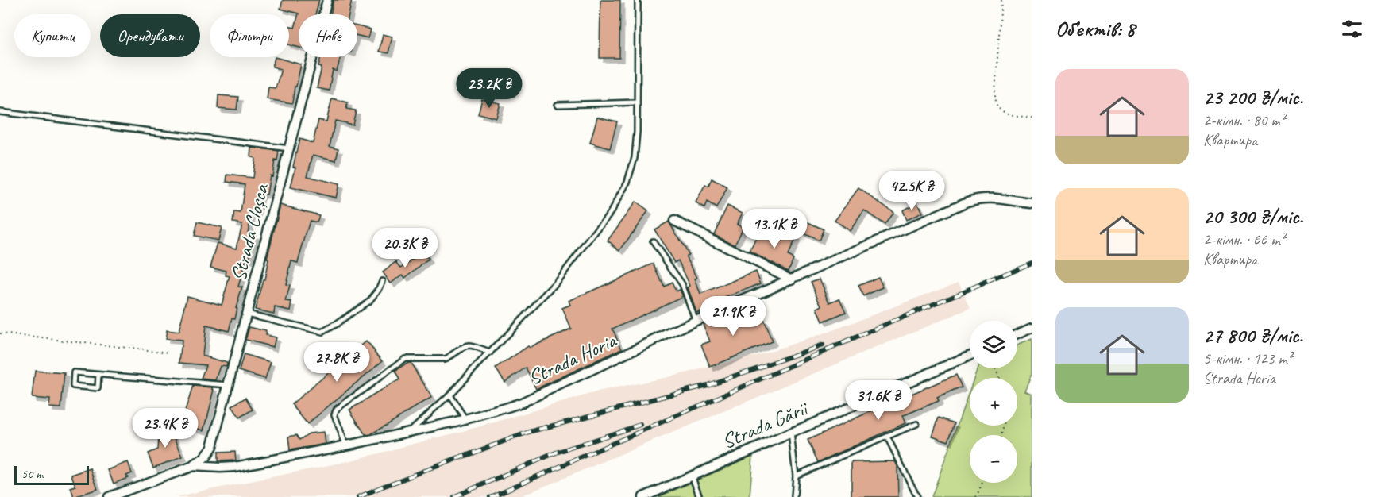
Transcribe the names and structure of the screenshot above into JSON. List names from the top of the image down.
{
  "streets": {
    "street": ["Strada Cloșca", "Strada Horia", "Strada Gării"]
  },
  "crossings": [
    ["Strada Cloșca", "Strada Horia"]
  ],
  "scale_bar": "50 m",
  "page": {
    "heading": "Об’єктів: 8",
    "chip": [
      "Купити",
      "Орендувати",
      "Фільтри",
      "Нове"
    ],
    "list": [
      {
        "name": "23 200 ₴/міс.",
        "note": "2-кімн. · 80 m² · Квартира"
      },
      {
        "name": "20 300 ₴/міс.",
        "note": "2-кімн. · 66 m² · Квартира"
      },
      {
        "name": "27 800 ₴/міс.",
        "note": "5-кімн. · 123 m² · Strada Horia"
      }
    ],
    "price": [
      "23.2K ₴",
      "42.5K ₴",
      "13.1K ₴",
      "20.3K ₴",
      "21.9K ₴",
      "27.8K ₴",
      "31.6K ₴",
      "23.4K ₴"
    ],
    "map_buttons": ["+", "−"],
    "scale": "50 m"
  }
}
